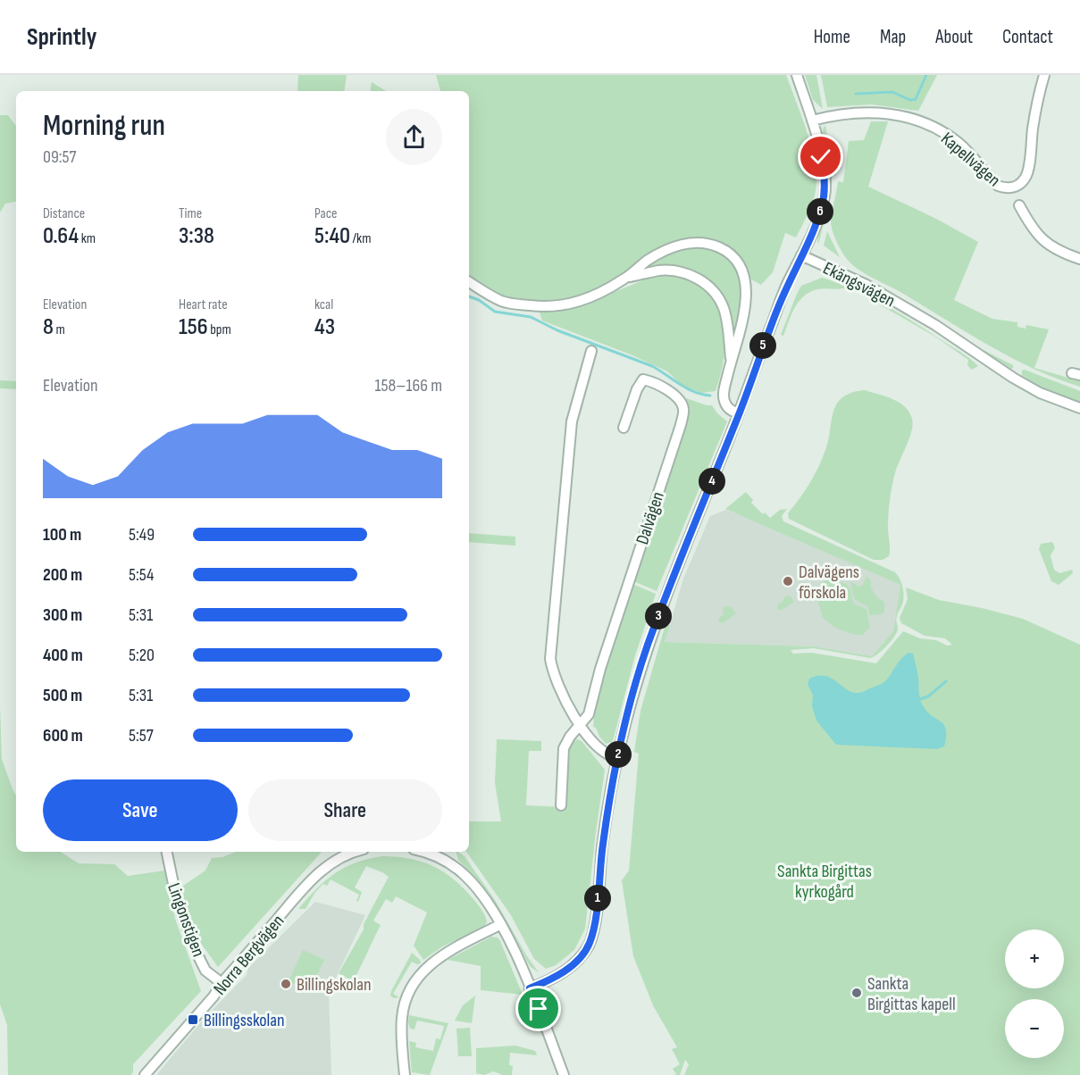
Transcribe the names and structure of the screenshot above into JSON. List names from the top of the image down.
{
  "streets": {
    "street": [
      "Kapellvägen",
      "Ekängsvägen",
      "Dalvägen",
      "Lingonstigen",
      "Norra Bergvägen"
    ]
  },
  "crossings": [
    ["Kapellvägen", "Ekängsvägen"],
    ["Lingonstigen", "Norra Bergvägen"]
  ],
  "parks": ["Sankta Birgittas kyrkogård"],
  "places": {
    "other": ["Dalvägens förskola", "Billingskolan", "Sankta Birgittas kapell"],
    "transit": ["Billingsskolan"]
  },
  "page": {
    "header": "Sprintly",
    "nav": [
      "Home",
      "Map",
      "About",
      "Contact"
    ],
    "heading": ["Morning run", "09:57"],
    "stats": [
      ["Distance", "0.64 km"],
      ["Time", "3:38"],
      ["Pace", "5:40 /km"],
      ["Elevation", "8 m"],
      ["Heart rate", "156 bpm"],
      ["kcal", "43"]
    ],
    "pins": [
      "6",
      "5",
      "4",
      "3",
      "2",
      "1"
    ],
    "chart": ["Elevation", "158–166 m"],
    "list": [
      {
        "name": "100 m",
        "note": "5:49"
      },
      {
        "name": "200 m",
        "note": "5:54"
      },
      {
        "name": "300 m",
        "note": "5:31"
      },
      {
        "name": "400 m",
        "note": "5:20"
      },
      {
        "name": "500 m",
        "note": "5:31"
      },
      {
        "name": "600 m",
        "note": "5:57"
      }
    ],
    "buttons": ["Save", "Share"],
    "map_buttons": ["+", "−"]
  }
}
